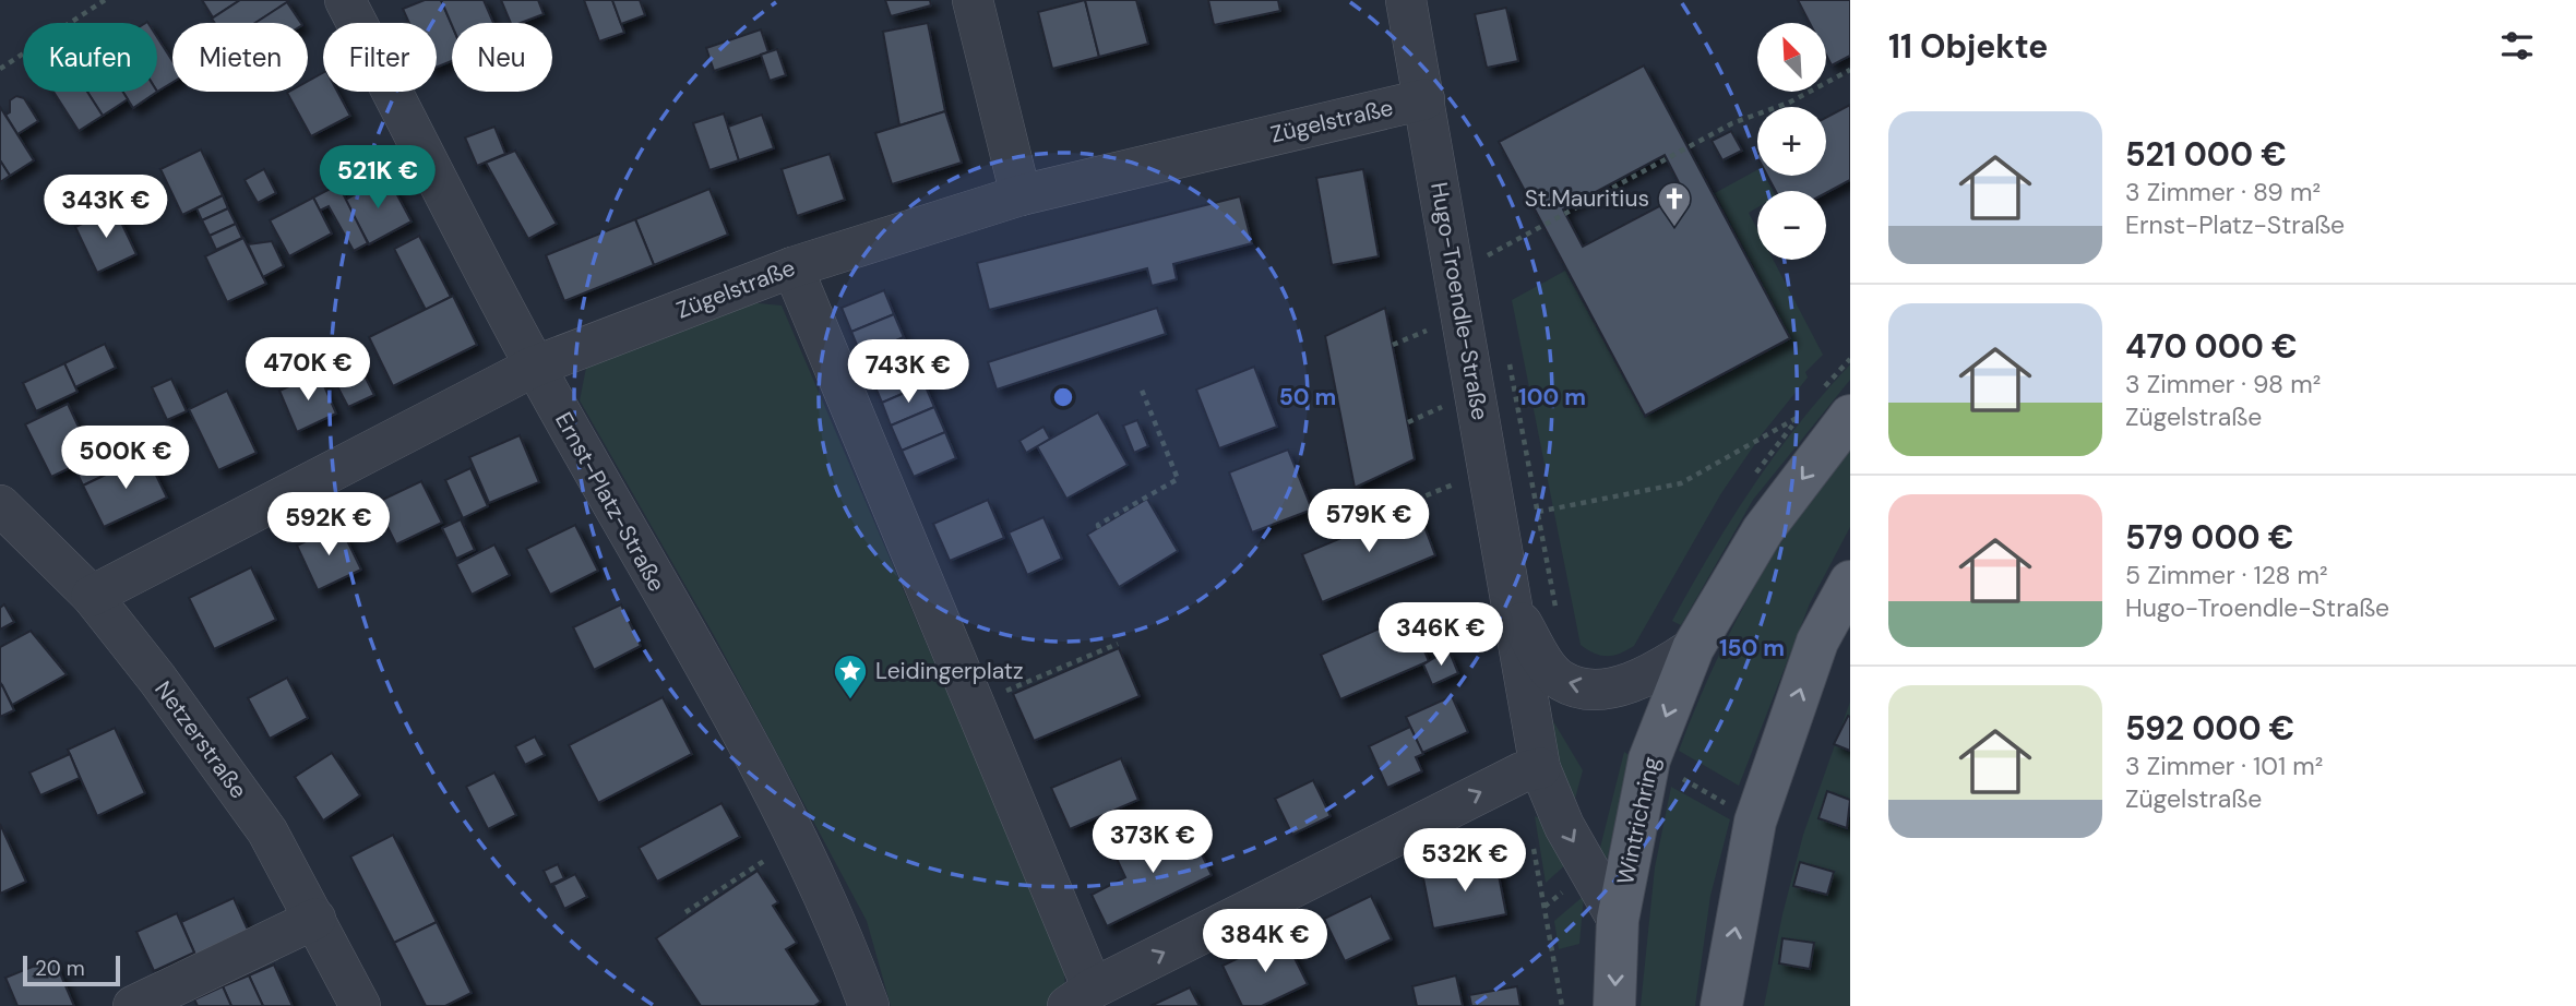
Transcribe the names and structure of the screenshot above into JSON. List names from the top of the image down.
{
  "streets": {
    "main road": ["Wintrichring"],
    "street": [
      "Zügelstraße",
      "Hugo-Troendle-Straße",
      "Ernst-Platz-Straße",
      "Netzerstraße"
    ]
  },
  "crossings": [
    ["Zügelstraße", "Hugo-Troendle-Straße"],
    ["Zügelstraße", "Ernst-Platz-Straße"],
    ["Zügelstraße", "Netzerstraße"],
    ["Hugo-Troendle-Straße", "Wintrichring"]
  ],
  "places": {
    "church": ["St.Mauritius"],
    "place": ["Leidingerplatz"]
  },
  "scale_bar": "20 m",
  "north": "top left",
  "page": {
    "heading": "11 Objekte",
    "map_buttons": ["+", "−"],
    "chip": [
      "Kaufen",
      "Mieten",
      "Filter",
      "Neu"
    ],
    "list": [
      {
        "name": "521 000 €",
        "note": "3 Zimmer · 89 m² · Ernst-Platz-Straße"
      },
      {
        "name": "470 000 €",
        "note": "3 Zimmer · 98 m² · Zügelstraße"
      },
      {
        "name": "579 000 €",
        "note": "5 Zimmer · 128 m² · Hugo-Troendle-Straße"
      },
      {
        "name": "592 000 €",
        "note": "3 Zimmer · 101 m² · Zügelstraße"
      }
    ],
    "price": [
      "521K €",
      "343K €",
      "470K €",
      "743K €",
      "500K €",
      "579K €",
      "592K €",
      "346K €",
      "373K €",
      "532K €",
      "384K €"
    ],
    "scale": "20 m"
  },
  "rings": ["50 m", "100 m", "150 m"]
}
